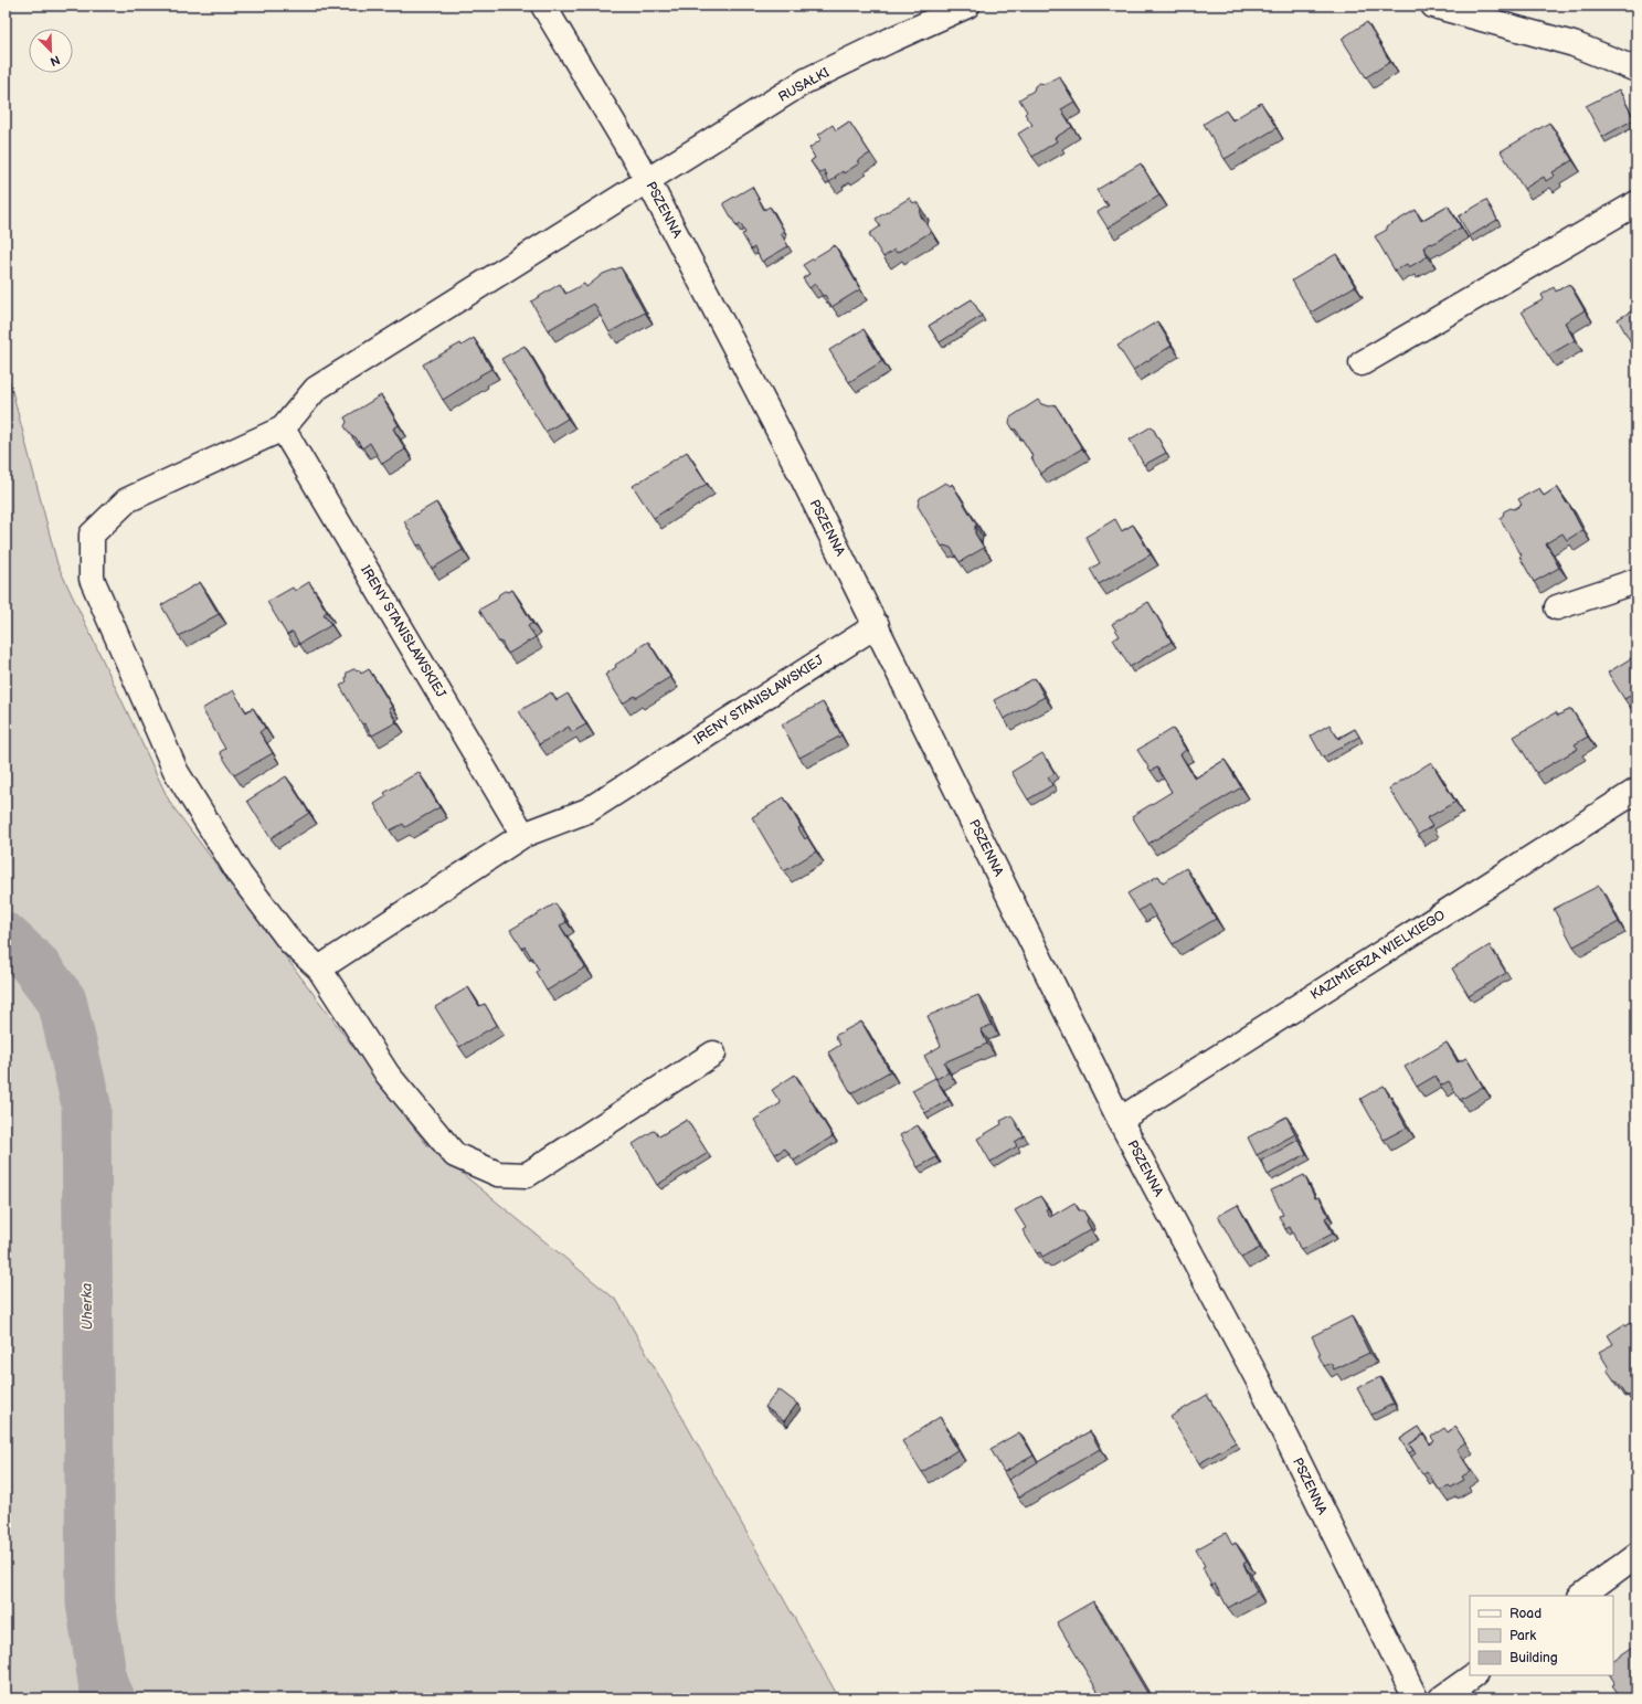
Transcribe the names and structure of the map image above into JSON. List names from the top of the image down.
{
  "streets": {
    "street": [
      "RUSAŁKI",
      "PSZENNA",
      "IRENY STANISŁAWSKIEJ",
      "KAZIMIERZA WIELKIEGO"
    ]
  },
  "crossings": [
    ["RUSAŁKI", "PSZENNA"],
    ["RUSAŁKI", "IRENY STANISŁAWSKIEJ"],
    ["PSZENNA", "IRENY STANISŁAWSKIEJ"],
    ["PSZENNA", "KAZIMIERZA WIELKIEGO"]
  ],
  "water": ["Uherka"],
  "legend": ["Road", "Park", "Building"],
  "north": "bottom right"
}
